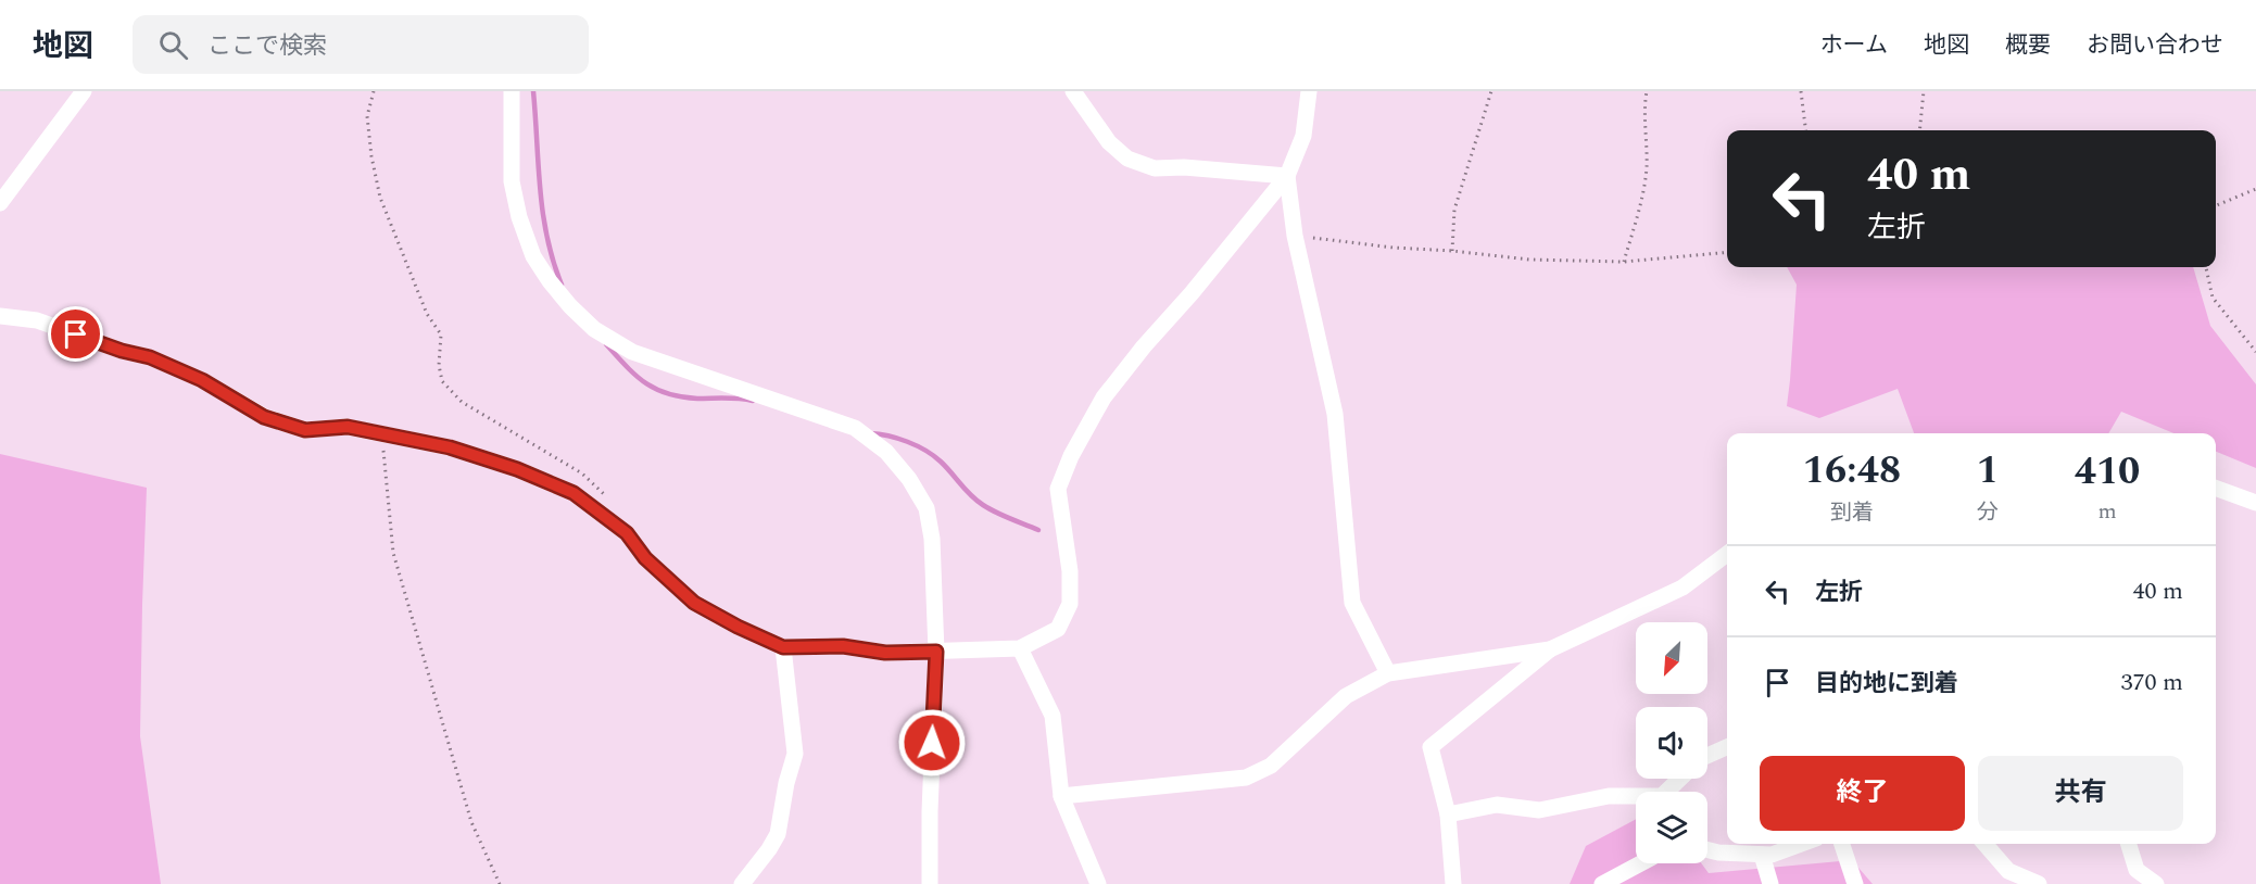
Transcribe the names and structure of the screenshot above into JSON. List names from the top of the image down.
{
  "north": "bottom left",
  "page": {
    "header": "地図",
    "search": "ここで検索",
    "nav": [
      "ホーム",
      "地図",
      "概要",
      "お問い合わせ"
    ],
    "turn": ["40 m", "左折"],
    "eta": [
      "16:48",
      "到着",
      "1",
      "分",
      "410",
      "m"
    ],
    "list": [
      {
        "name": "左折",
        "value": "40 m"
      },
      {
        "name": "目的地に到着",
        "value": "370 m"
      }
    ],
    "buttons": ["終了", "共有"]
  }
}
